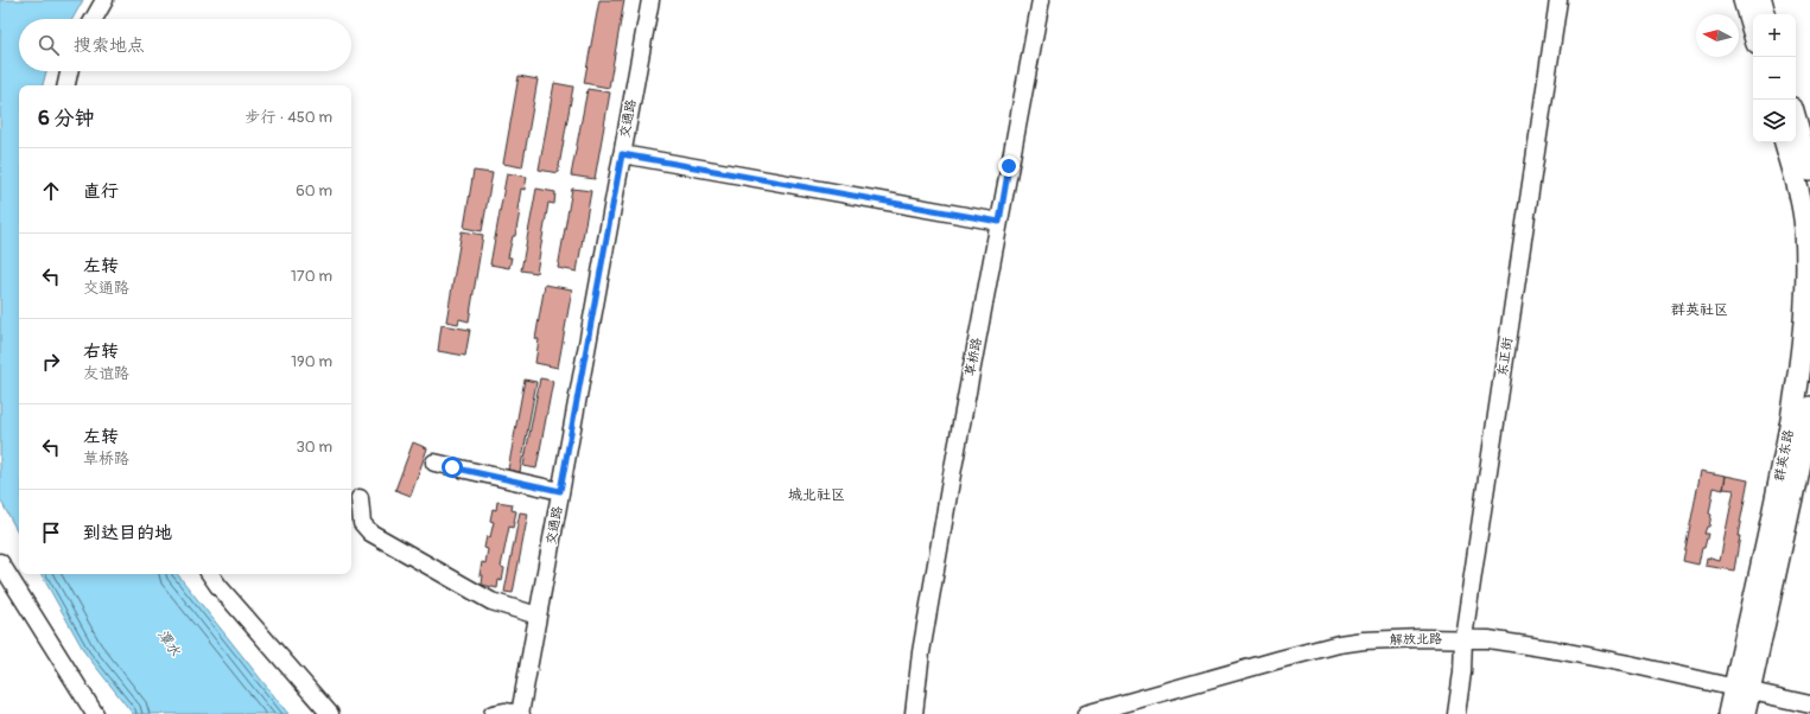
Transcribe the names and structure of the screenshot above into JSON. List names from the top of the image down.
{
  "streets": {
    "main road": ["群英东路"],
    "street": [
      "交通路",
      "草桥路",
      "东正街",
      "解放北路"
    ]
  },
  "crossings": [
    ["东正街", "解放北路"],
    ["群英东路", "解放北路"]
  ],
  "districts": ["群英社区", "城北社区"],
  "water": ["潭水"],
  "north": "left",
  "page": {
    "map_buttons": ["+", "−"],
    "search": "搜索地点",
    "heading": ["6 分钟", "步行 · 450 m"],
    "list": [
      ["直行", "60 m"],
      ["左转", "交通路", "170 m"],
      ["右转", "友谊路", "190 m"],
      ["左转", "草桥路", "30 m"],
      "到达目的地"
    ]
  }
}
